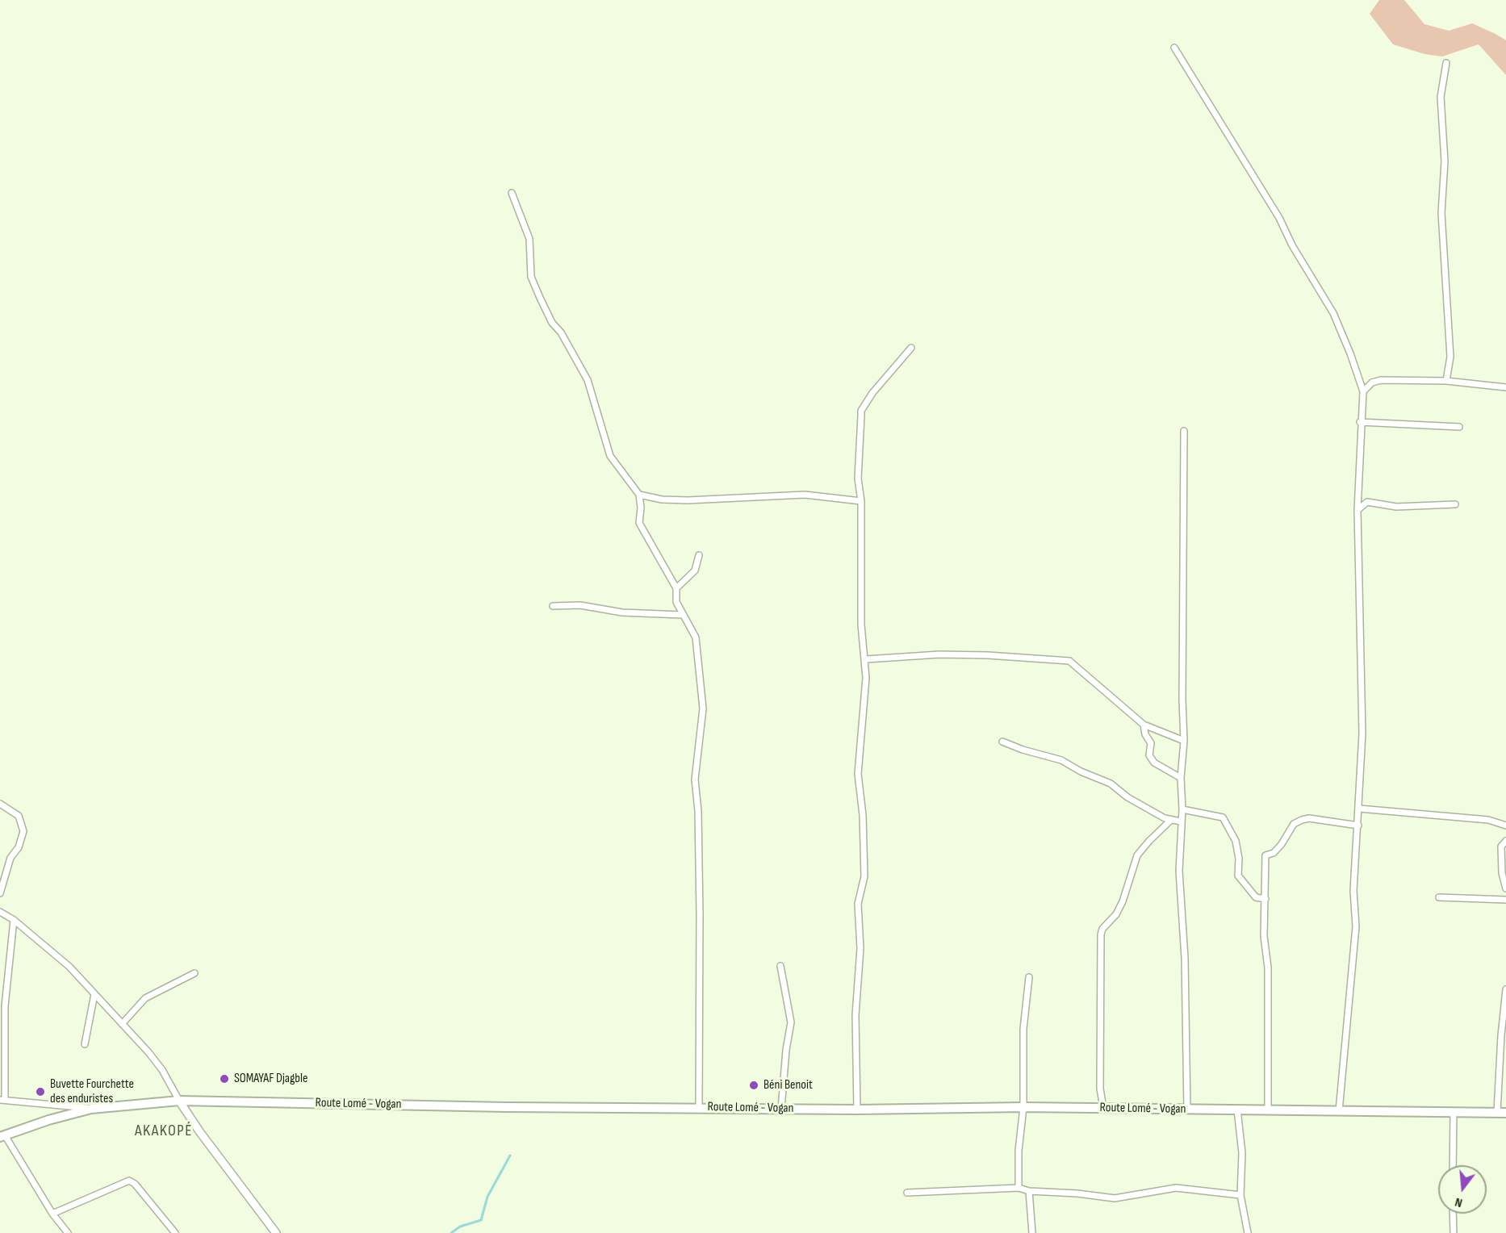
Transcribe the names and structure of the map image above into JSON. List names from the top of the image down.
{
  "streets": {
    "main road": ["Route Lomé - Vogan"]
  },
  "districts": ["AKAKOPÉ"],
  "places": ["SOMAYAF Djagble", "Béni Benoit", "Buvette Fourchette des enduristes"],
  "north": "bottom"
}
